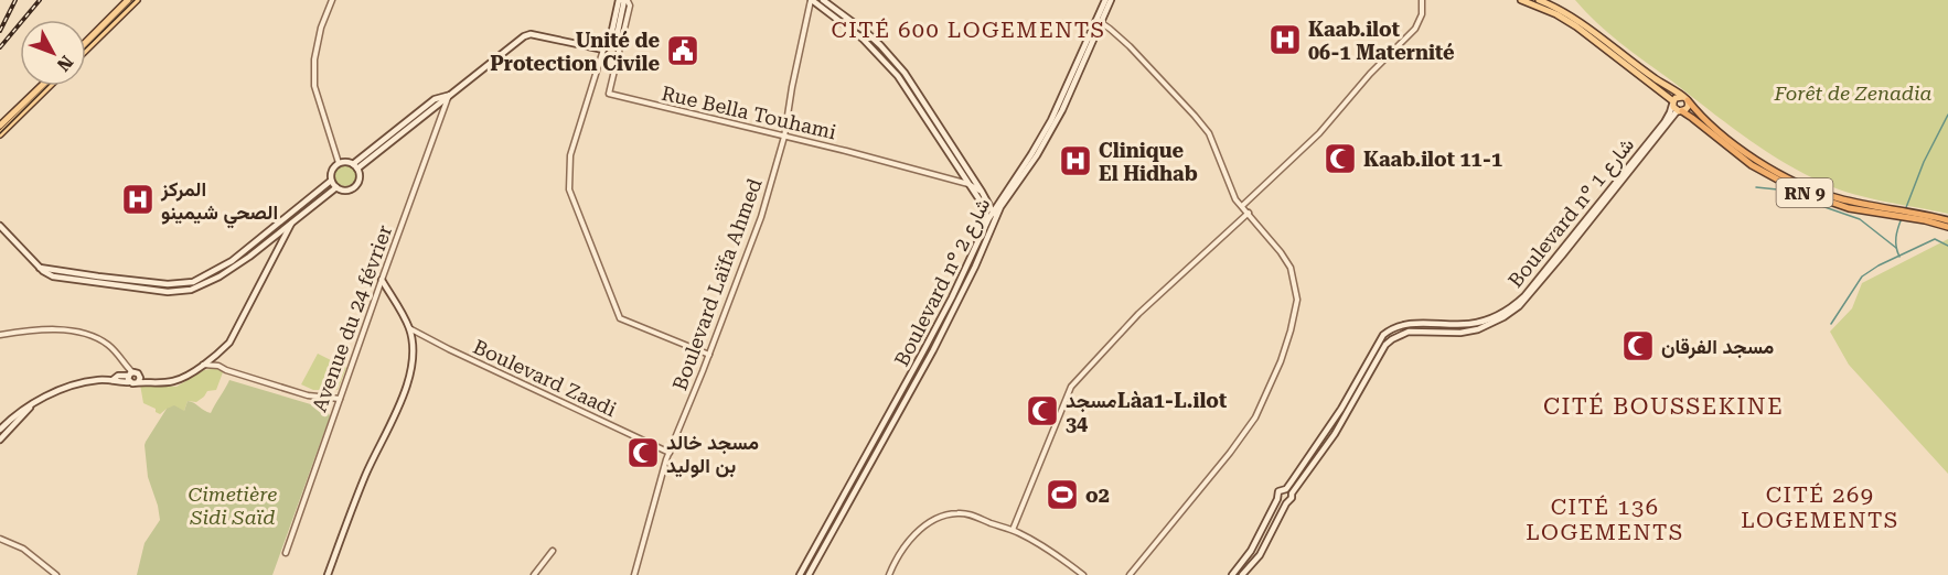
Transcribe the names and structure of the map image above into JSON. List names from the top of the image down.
{
  "streets": {
    "highway": ["RN 9"],
    "main road": ["Boulevard n° شارع 1", "Boulevard n° شارع 2"],
    "street": [
      "Rue Bella Touhami",
      "Boulevard Laïfa Ahmed",
      "Avenue du 24 février",
      "Boulevard Zaadi"
    ]
  },
  "crossings": [
    ["Rue Bella Touhami", "Boulevard Laïfa Ahmed"],
    ["RN 9", "Boulevard n° شارع 1"],
    ["Boulevard Laïfa Ahmed", "Boulevard Zaadi"]
  ],
  "districts": [
    "CITÉ 600 LOGEMENTS",
    "CITÉ BOUSSEKINE",
    "CITÉ 269 LOGEMENTS",
    "CITÉ 136 LOGEMENTS"
  ],
  "parks": ["Forêt de Zenadia", "Cimetière Sidi Saïd"],
  "places": {
    "hospital": ["Kaab.ilot 06-1 Maternité", "Clinique El Hidhab", "المركز الصحي شيمينو"],
    "public building": ["Unité de Protection Civile"],
    "mosque": [
      "Kaab.ilot 11-1",
      "مسجد الفرقان",
      "مسجدLàa1-L.ilot 34",
      "مسجد خالد بن الوليد"
    ],
    "sports": ["o2"]
  },
  "north": "bottom right"
}
